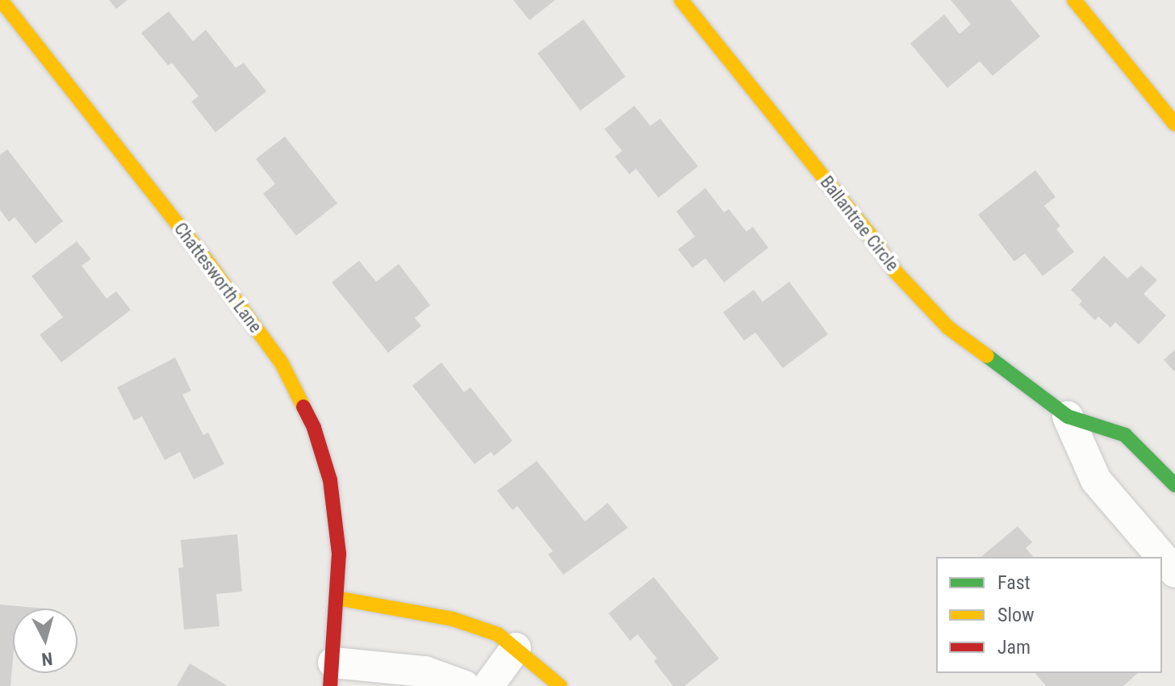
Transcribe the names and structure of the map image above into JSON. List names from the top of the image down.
{
  "streets": {
    "street": ["Ballantrae Circle", "Chattesworth Lane"]
  },
  "legend": ["Fast", "Slow", "Jam"],
  "north": "bottom"
}
